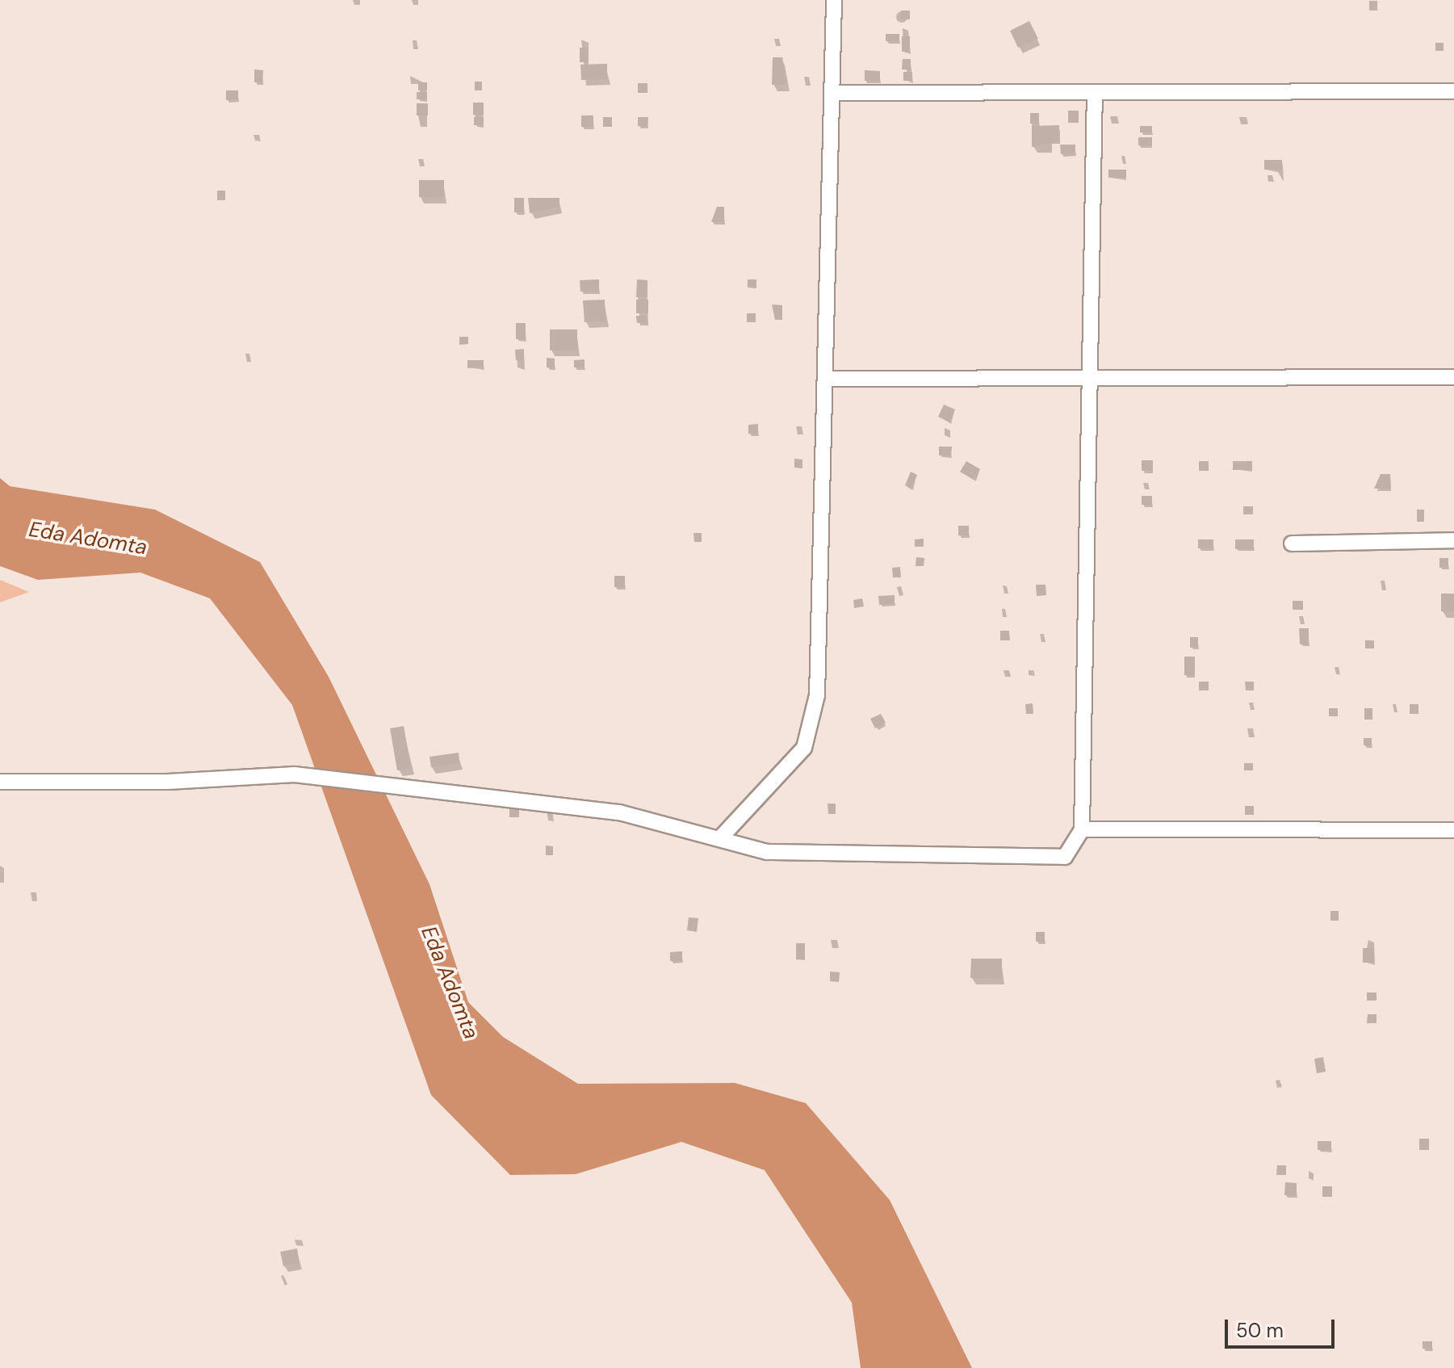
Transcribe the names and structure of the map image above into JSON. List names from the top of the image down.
{
  "water": ["Eda Adomta"],
  "scale_bar": "50 m"
}
